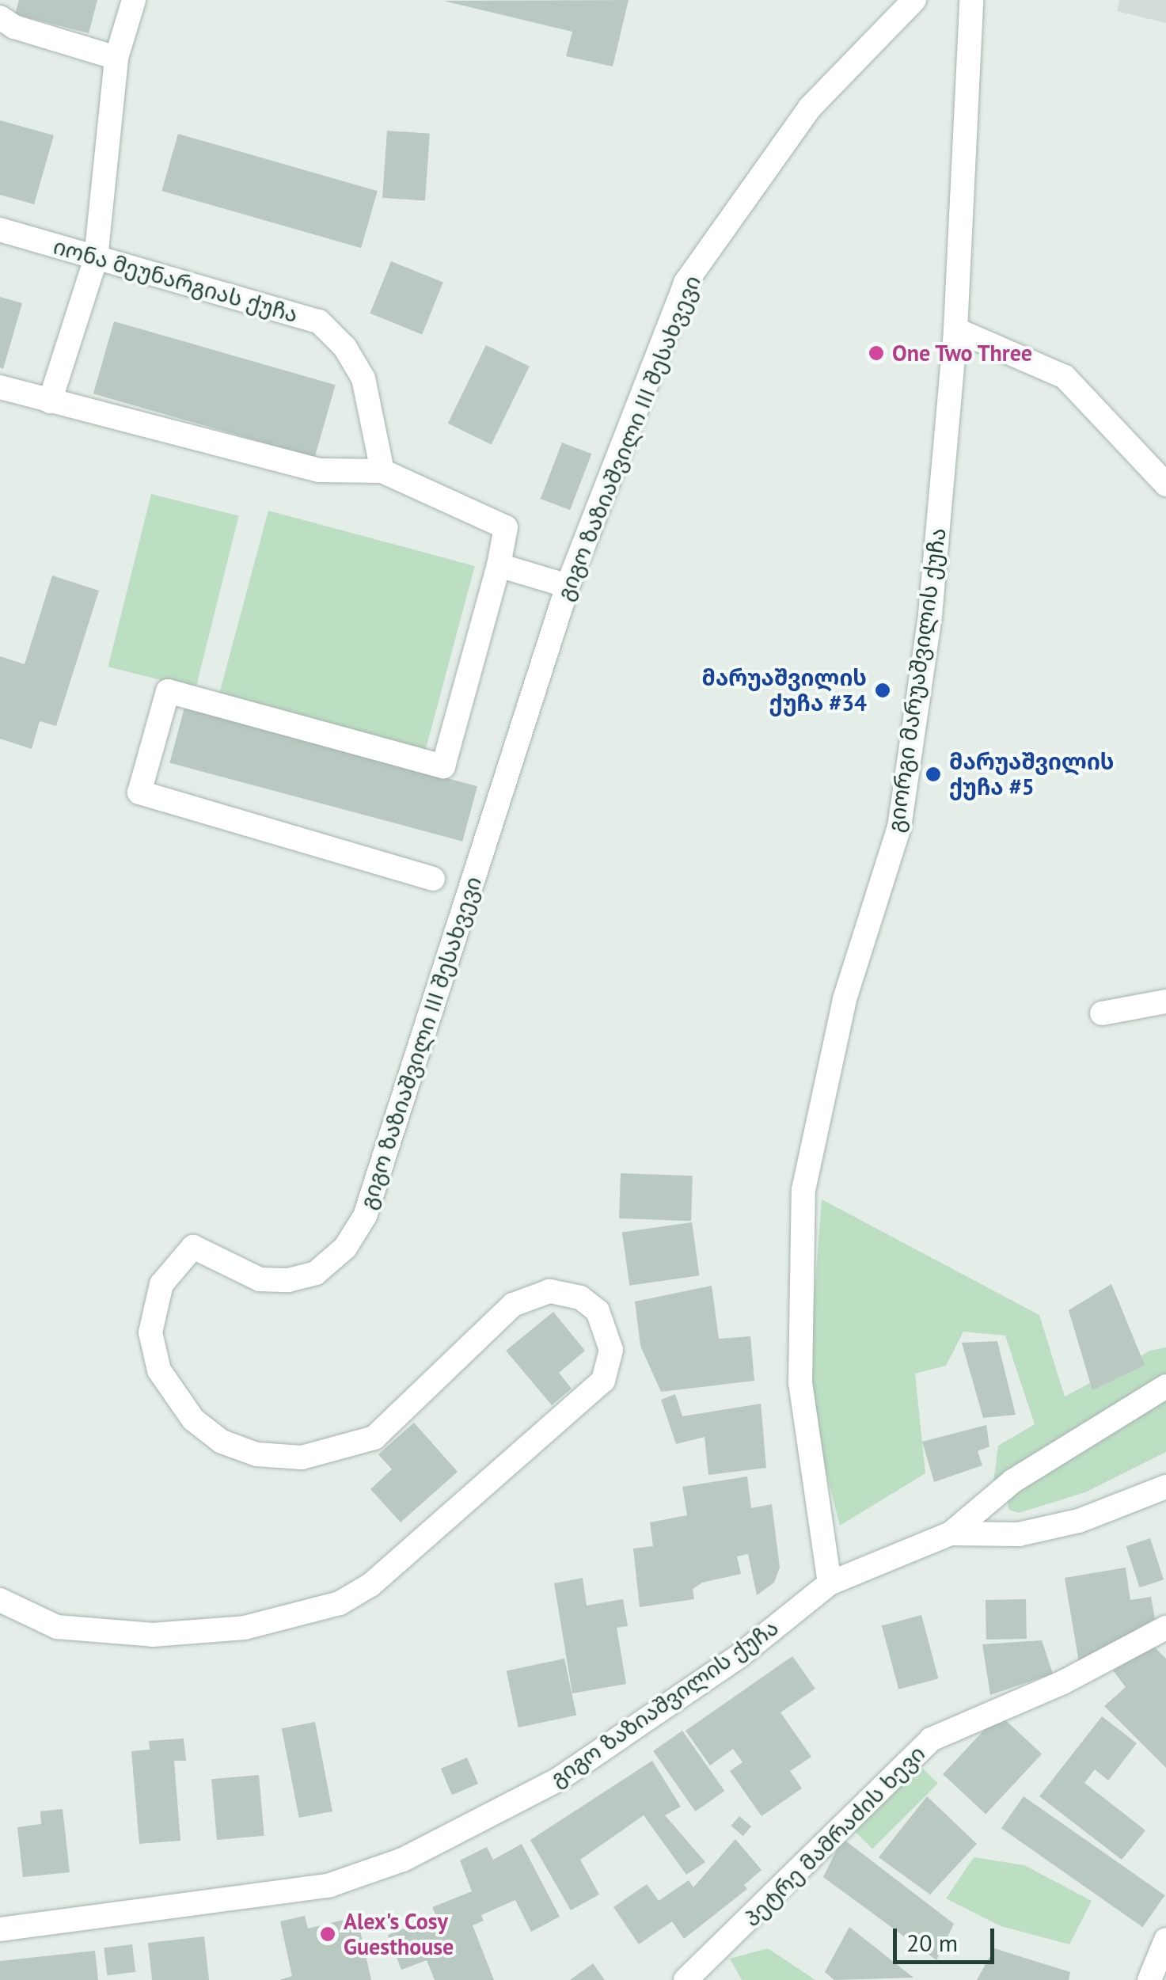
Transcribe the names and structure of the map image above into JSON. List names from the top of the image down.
{
  "streets": {
    "street": [
      "იონა მეუნარგიას ქუჩა",
      "გიგო ზაზიაშვილი III შესახვევი",
      "გიორგი მარუაშვილის ქუჩა",
      "გიგო ზაზიაშვილის ქუჩა",
      "პეტრე მამრაძის ხევი"
    ]
  },
  "crossings": [
    ["გიორგი მარუაშვილის ქუჩა", "გიგო ზაზიაშვილის ქუჩა"]
  ],
  "places": [
    "One Two Three",
    "მარუაშვილის ქუჩა #34",
    "მარუაშვილის ქუჩა #5",
    "Alex's Cosy Guesthouse"
  ],
  "scale_bar": "20 m"
}
